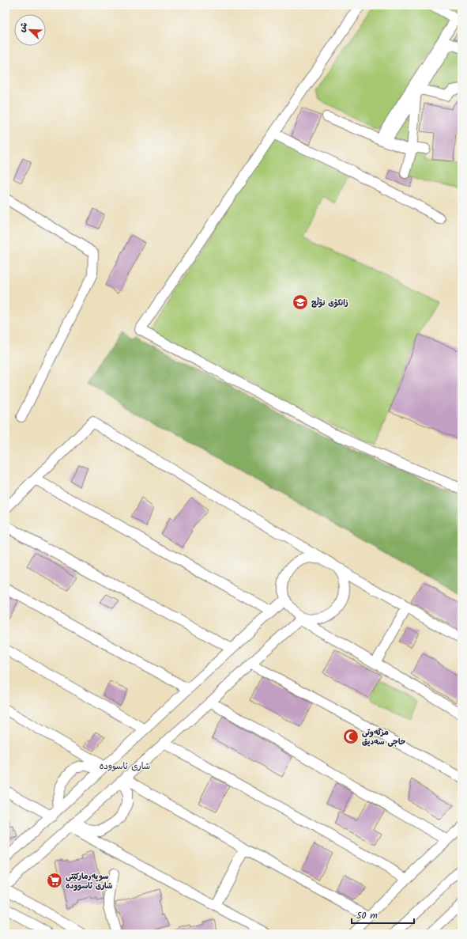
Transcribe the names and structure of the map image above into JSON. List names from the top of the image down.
{
  "districts": ["شاری ئاسوودە"],
  "places": {
    "school or university": ["زانکۆی نۆڵج"],
    "mosque": ["مزگەوتی حاجی سەدیق"],
    "supermarket": ["سوپەرمارکێتی شاری ئاسوودە"]
  },
  "scale_bar": "50 m",
  "north": "top left"
}
